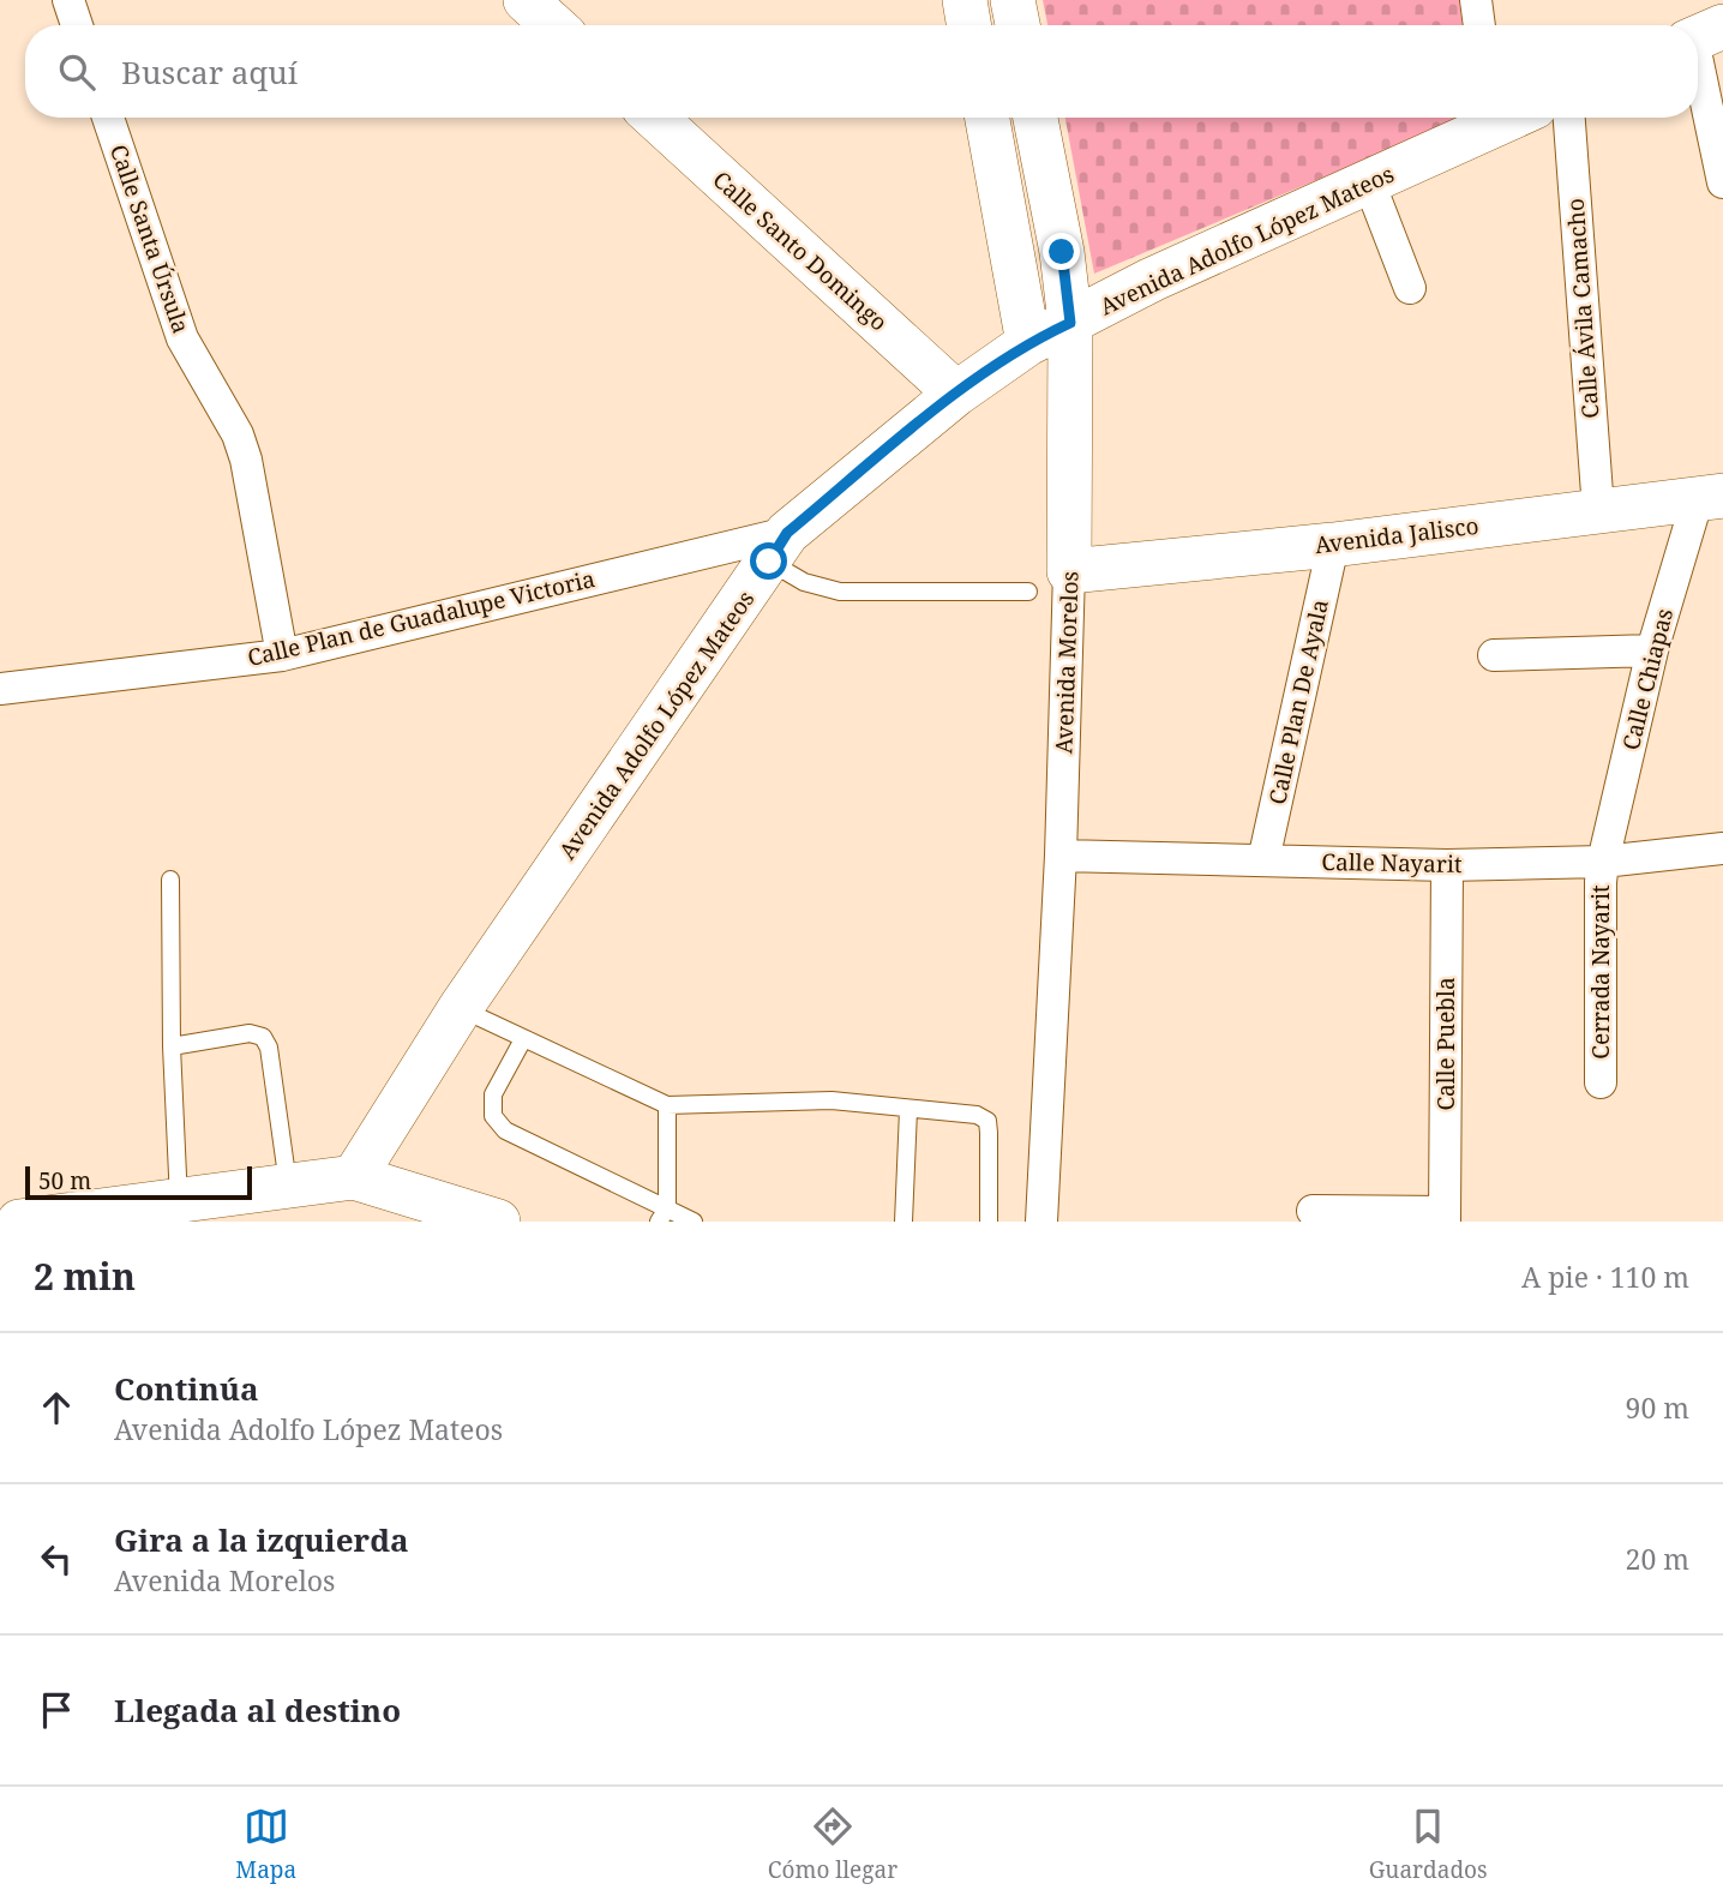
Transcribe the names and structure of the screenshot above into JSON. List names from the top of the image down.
{
  "streets": {
    "main road": [
      "Avenida Adolfo López Mateos",
      "Calle Santo Domingo",
      "Avenida Jalisco",
      "Avenida Morelos"
    ],
    "street": [
      "Calle Santa Úrsula",
      "Calle Ávila Camacho",
      "Calle Plan de Guadalupe Victoria",
      "Calle Chiapas",
      "Calle Plan De Ayala",
      "Calle Nayarit",
      "Cerrada Nayarit",
      "Calle Puebla"
    ]
  },
  "crossings": [
    ["Calle Santa Úrsula", "Calle Plan de Guadalupe Victoria"],
    ["Avenida Adolfo López Mateos", "Calle Santo Domingo"],
    ["Avenida Adolfo López Mateos", "Calle Plan de Guadalupe Victoria"],
    ["Avenida Adolfo López Mateos", "Avenida Morelos"],
    ["Calle Ávila Camacho", "Avenida Jalisco"],
    ["Avenida Jalisco", "Avenida Morelos"],
    ["Avenida Jalisco", "Calle Chiapas"],
    ["Avenida Jalisco", "Calle Plan De Ayala"],
    ["Avenida Morelos", "Calle Nayarit"],
    ["Calle Chiapas", "Calle Nayarit"],
    ["Calle Chiapas", "Cerrada Nayarit"],
    ["Calle Plan De Ayala", "Calle Nayarit"],
    ["Calle Nayarit", "Cerrada Nayarit"],
    ["Calle Nayarit", "Calle Puebla"]
  ],
  "scale_bar": "50 m",
  "page": {
    "search": "Buscar aquí",
    "scale": "50 m",
    "heading": ["2 min", "A pie · 110 m"],
    "list": [
      ["Continúa", "Avenida Adolfo López Mateos", "90 m"],
      ["Gira a la izquierda", "Avenida Morelos", "20 m"],
      "Llegada al destino"
    ],
    "nav": ["Mapa", "Cómo llegar", "Guardados"]
  }
}
